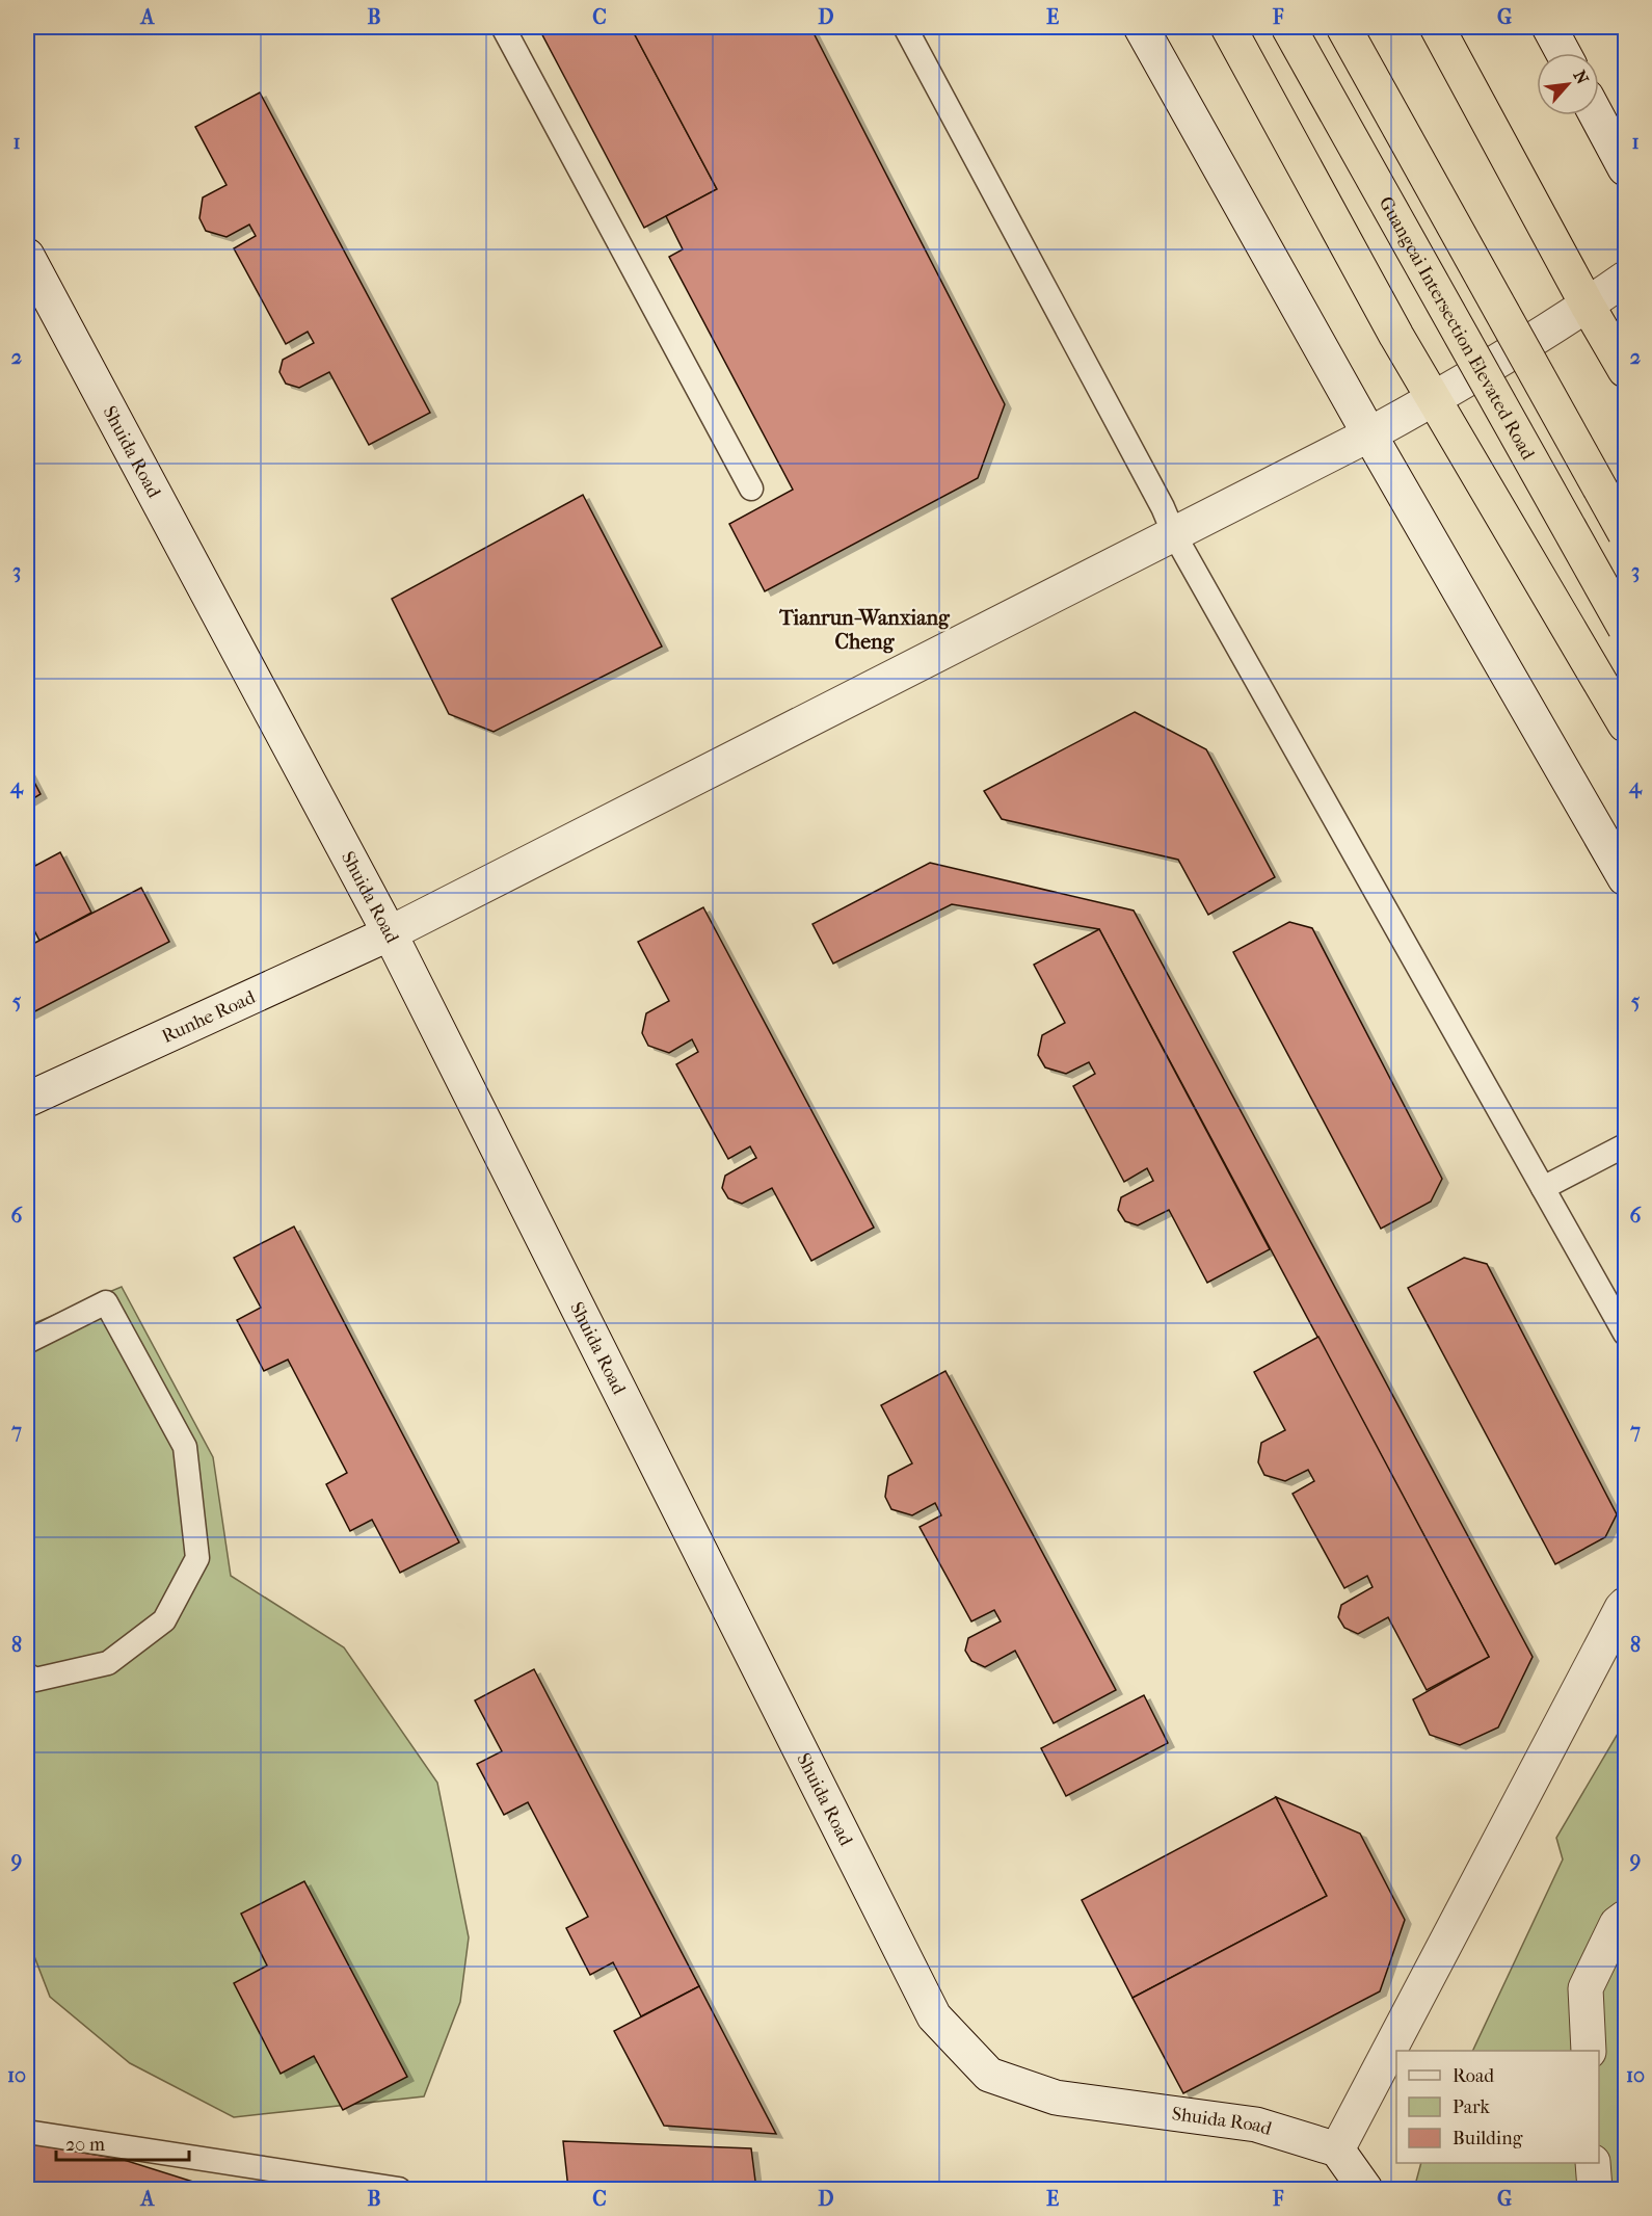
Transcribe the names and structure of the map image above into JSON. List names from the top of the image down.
{
  "streets": {
    "highway": ["Guangcai Intersection Elevated Road"],
    "street": ["Shuida Road", "Runhe Road"]
  },
  "crossings": [
    ["Shuida Road", "Runhe Road"]
  ],
  "districts": ["Tianrun-Wanxiang Cheng"],
  "legend": ["Road", "Park", "Building"],
  "scale_bar": "20 m",
  "north": "top right",
  "grid": {
    "columns": [
      "A",
      "B",
      "C",
      "D",
      "E",
      "F",
      "G"
    ],
    "rows": [
      "1",
      "2",
      "3",
      "4",
      "5",
      "6",
      "7",
      "8",
      "9",
      "10"
    ]
  }
}
